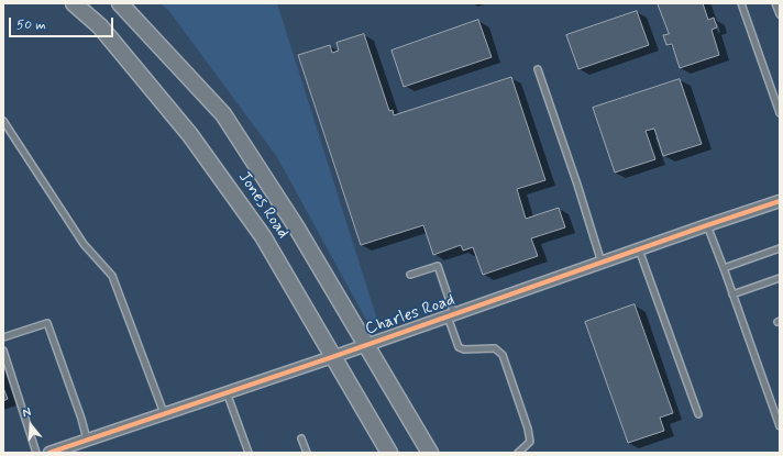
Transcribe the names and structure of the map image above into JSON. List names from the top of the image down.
{
  "streets": {
    "main road": ["Jones Road"],
    "street": ["Charles Road"]
  },
  "crossings": [
    ["Jones Road", "Charles Road"]
  ],
  "scale_bar": "50 m",
  "north": "top"
}
